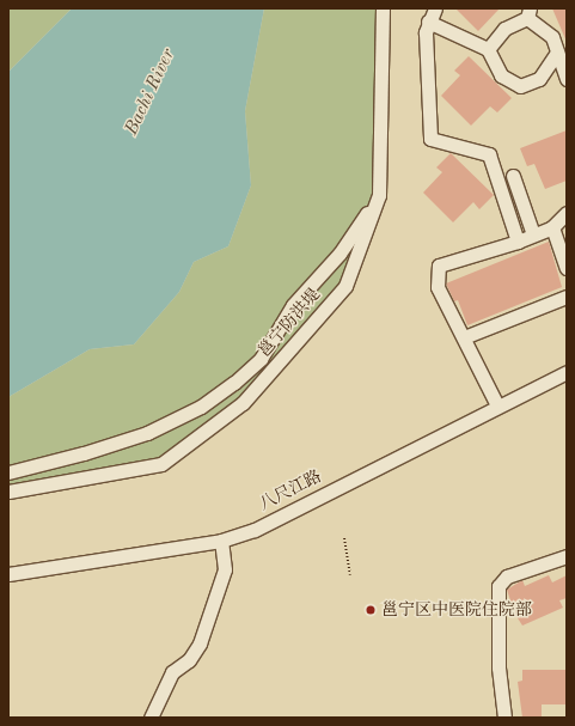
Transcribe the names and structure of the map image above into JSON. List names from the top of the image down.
{
  "streets": {
    "street": ["邕宁防洪堤", "八尺江路"]
  },
  "water": ["Bachi River"],
  "places": ["邕宁区中医院住院部"]
}
